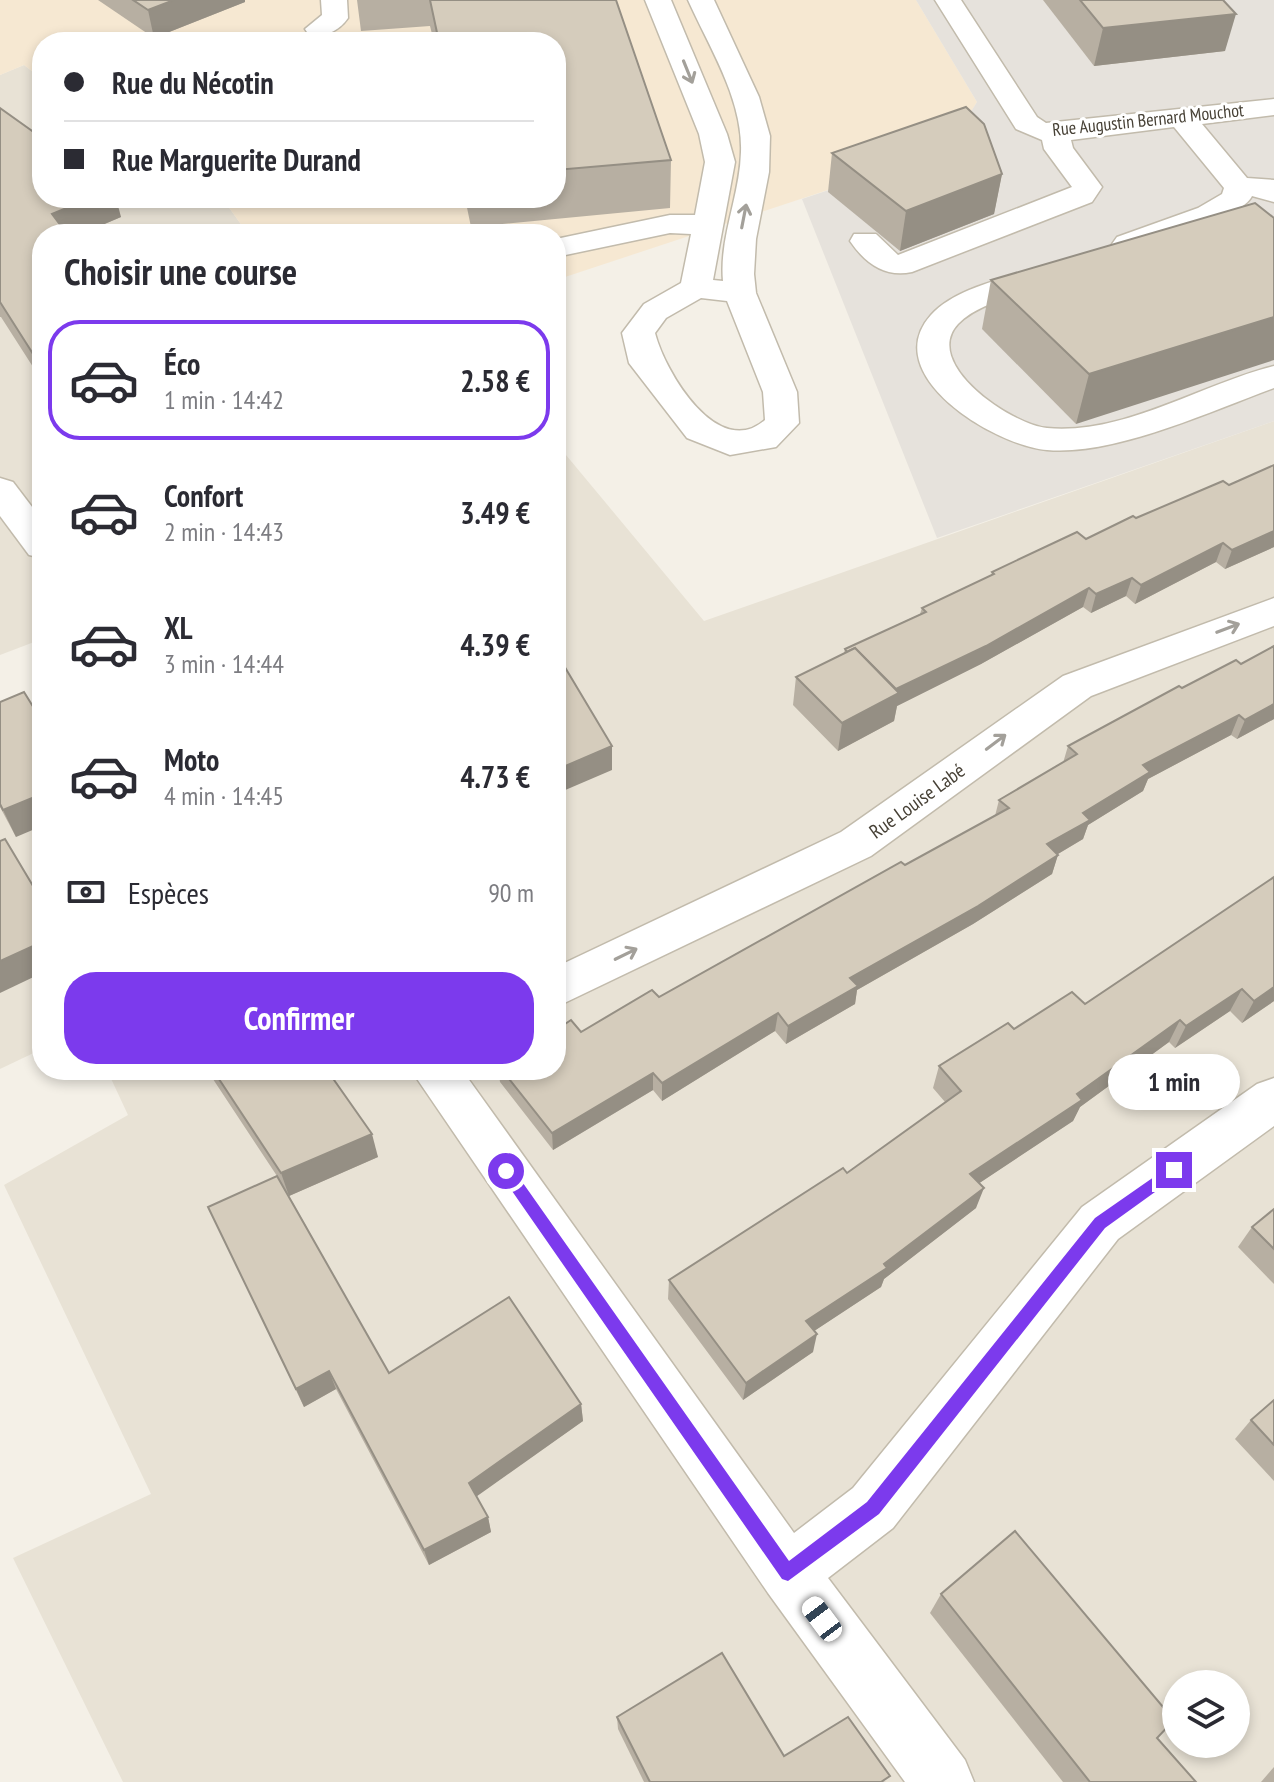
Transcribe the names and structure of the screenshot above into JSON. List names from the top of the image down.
{
  "streets": {
    "street": ["Rue Augustin Bernard Mouchot", "Rue Louise Labé"]
  },
  "one_way": ["Rue Louise Labé"],
  "page": {
    "banner": ["Rue du Nécotin", "Rue Marguerite Durand"],
    "heading": "Choisir une course",
    "list": [
      {
        "name": "Éco",
        "note": "1 min · 14:42",
        "value": "2.58 €"
      },
      {
        "name": "Confort",
        "note": "2 min · 14:43",
        "value": "3.49 €"
      },
      {
        "name": "XL",
        "note": "3 min · 14:44",
        "value": "4.39 €"
      },
      {
        "name": "Moto",
        "note": "4 min · 14:45",
        "value": "4.73 €"
      }
    ],
    "pay": ["Espèces", "90 m"],
    "buttons": "Confirmer",
    "bubble": "1 min"
  }
}
